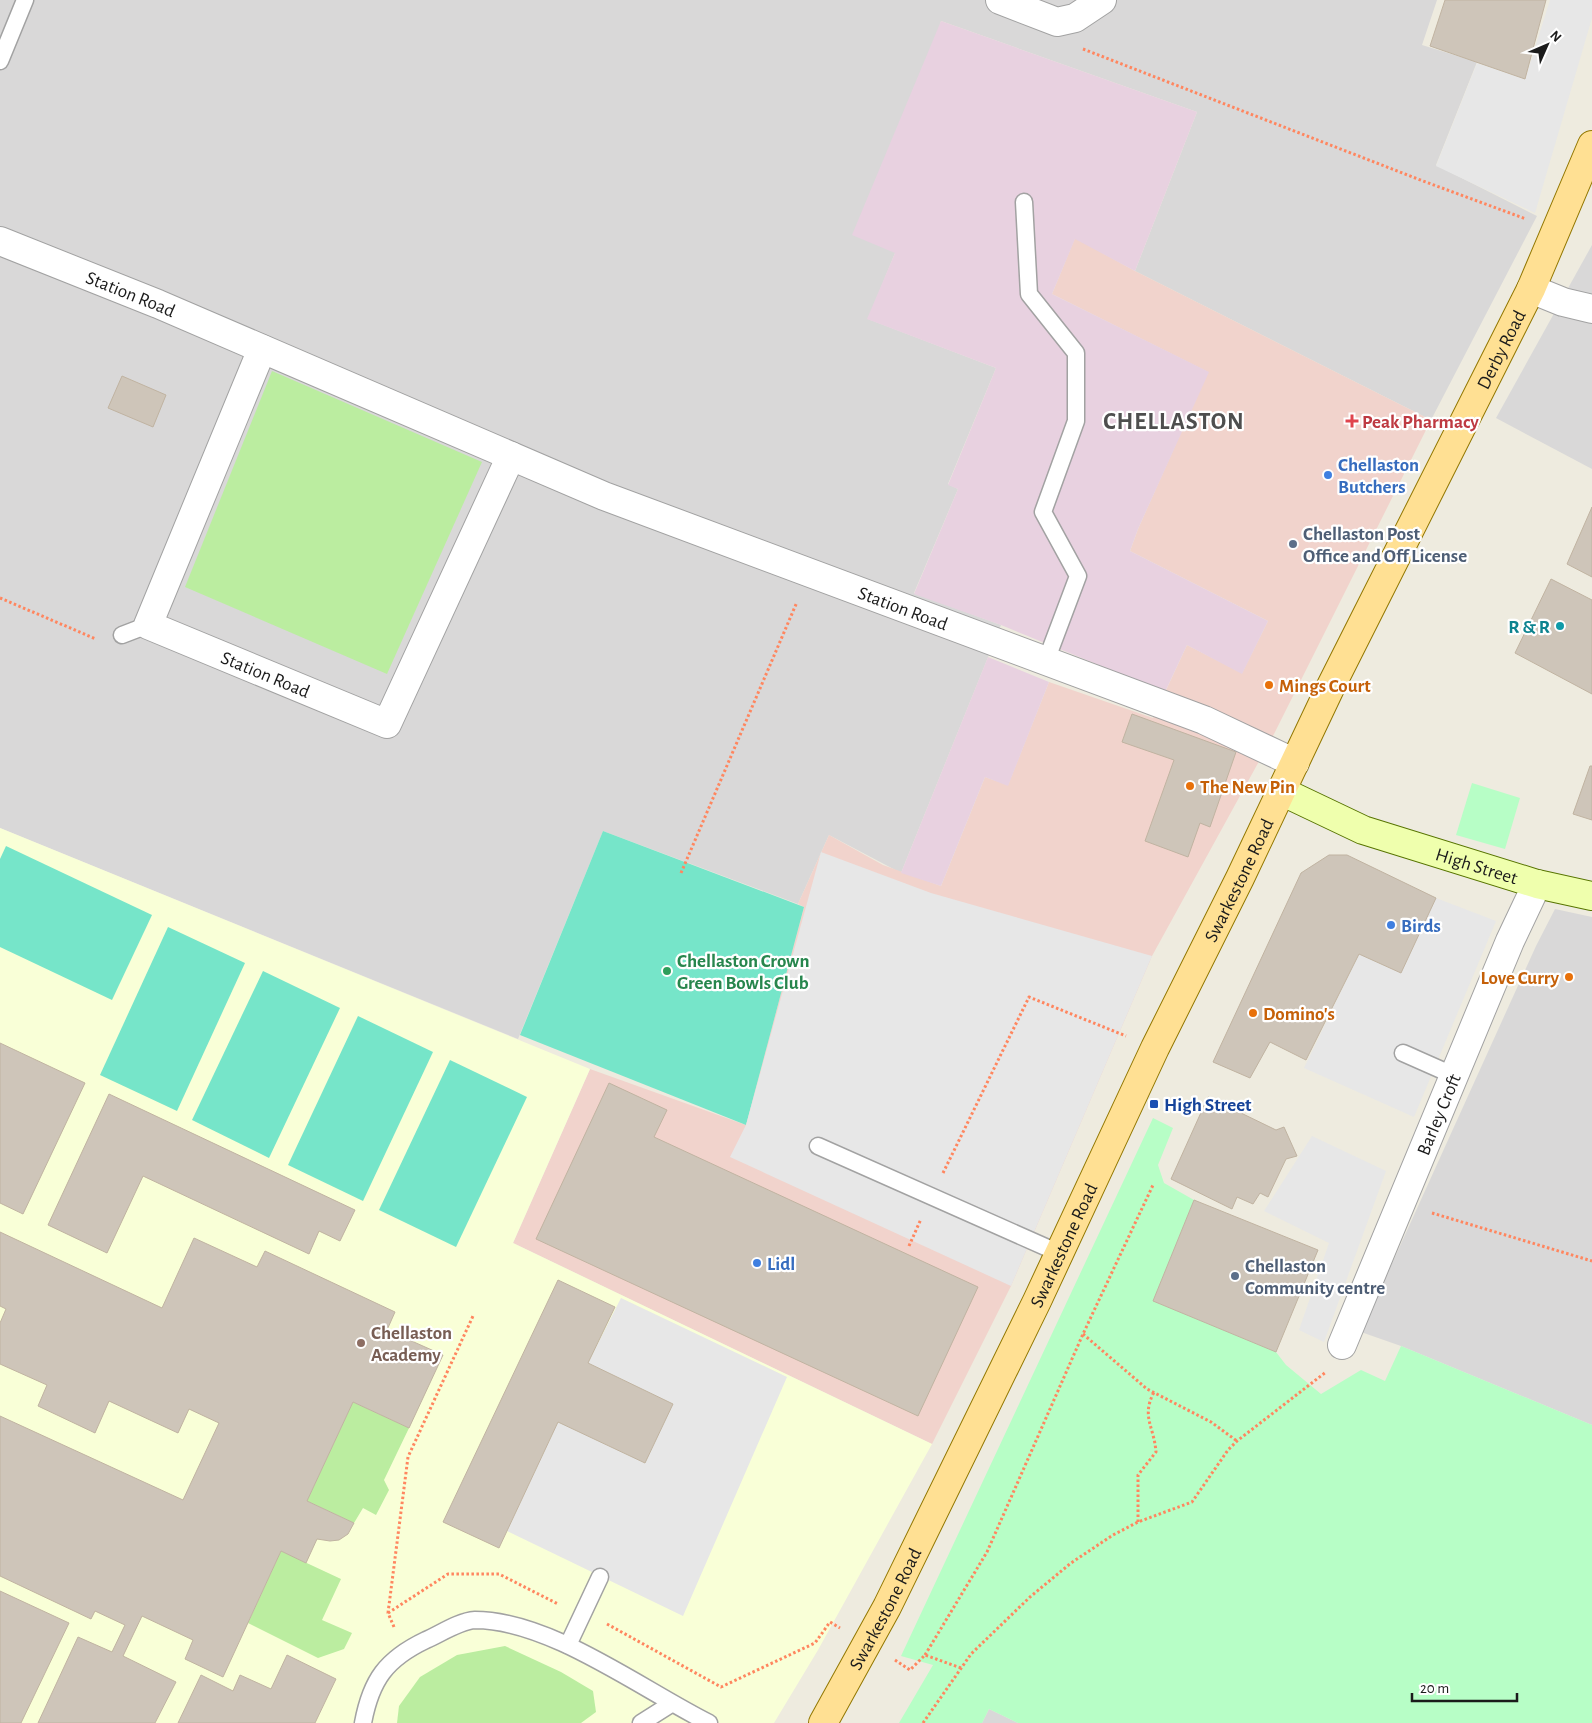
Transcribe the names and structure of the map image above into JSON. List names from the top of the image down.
{
  "streets": {
    "main road": ["Derby Road", "Swarkestone Road"],
    "street": ["Station Road", "High Street", "Barley Croft"]
  },
  "crossings": [
    ["Station Road", "Derby Road"],
    ["Station Road", "Swarkestone Road"],
    ["Derby Road", "Swarkestone Road"],
    ["High Street", "Swarkestone Road"],
    ["High Street", "Barley Croft"]
  ],
  "districts": ["CHELLASTON"],
  "places": {
    "health": ["Peak Pharmacy"],
    "other": [
      "Chellaston Butchers",
      "Chellaston Post Office and Off License",
      "R & R",
      "Mings Court",
      "The New Pin",
      "Birds",
      "Chellaston Crown Green Bowls Club",
      "Love Curry",
      "Domino's",
      "Lidl",
      "Chellaston Community centre",
      "Chellaston Academy"
    ],
    "transit": ["High Street"]
  },
  "scale_bar": "20 m",
  "north": "top right"
}
